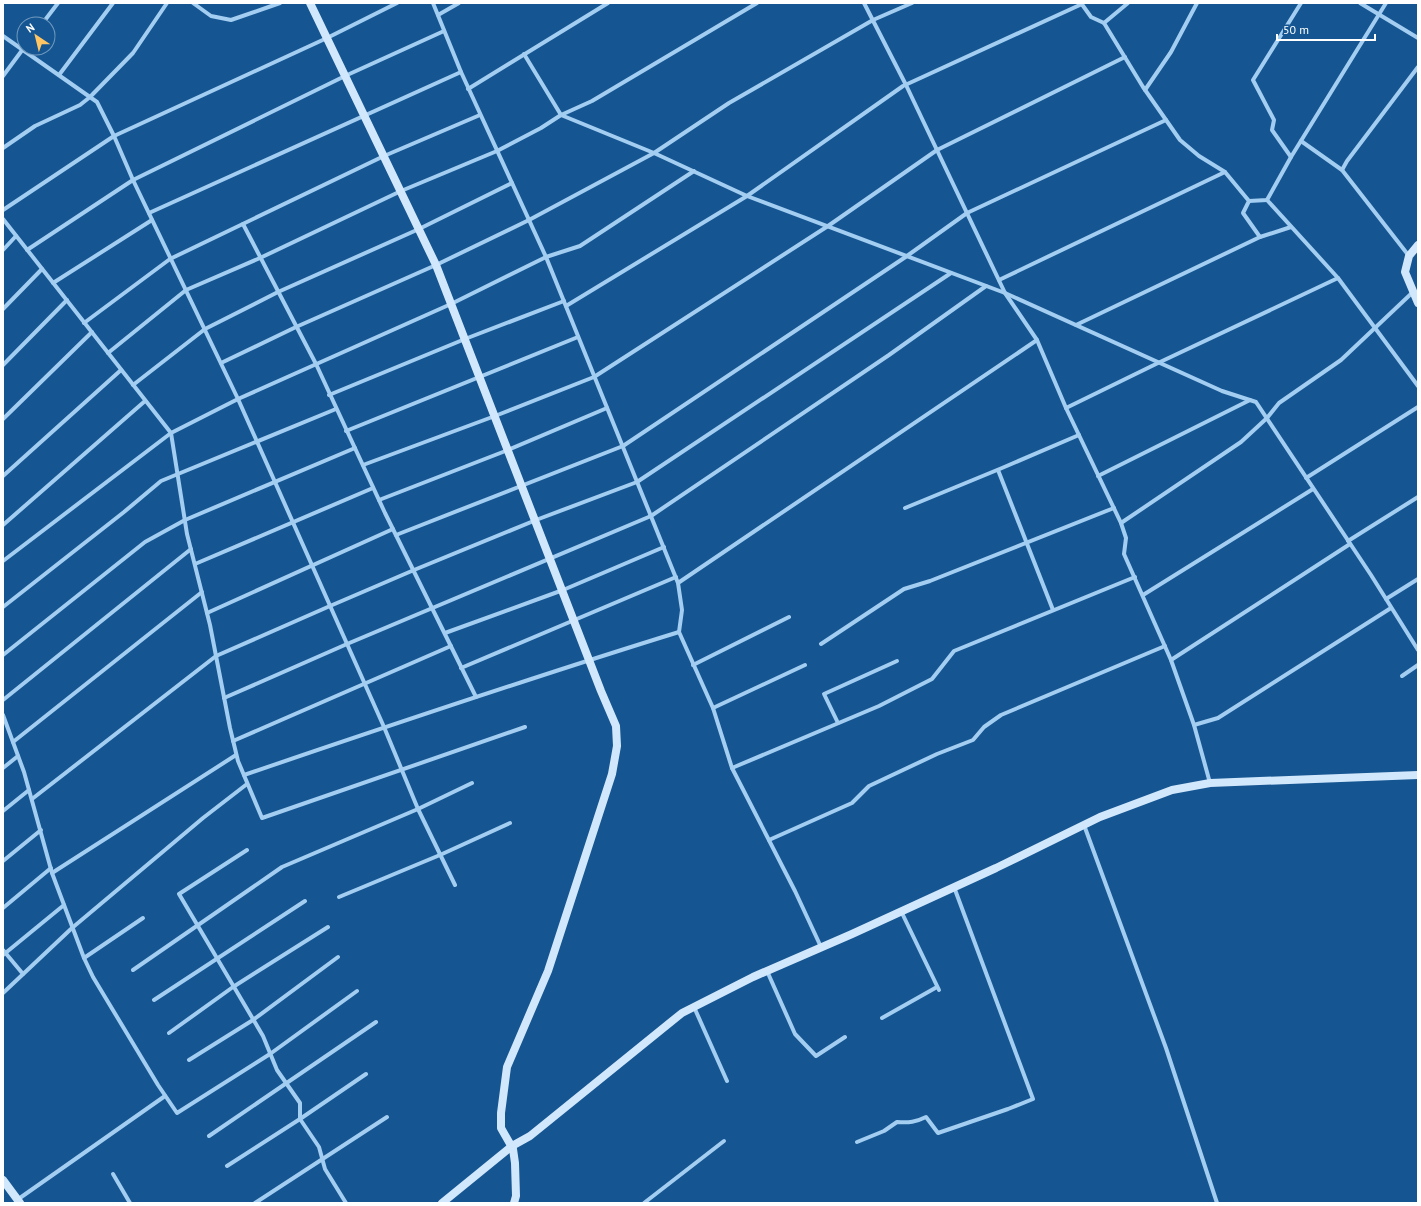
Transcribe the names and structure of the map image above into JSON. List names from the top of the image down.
{
  "scale_bar": "50 m",
  "north": "top left"
}
